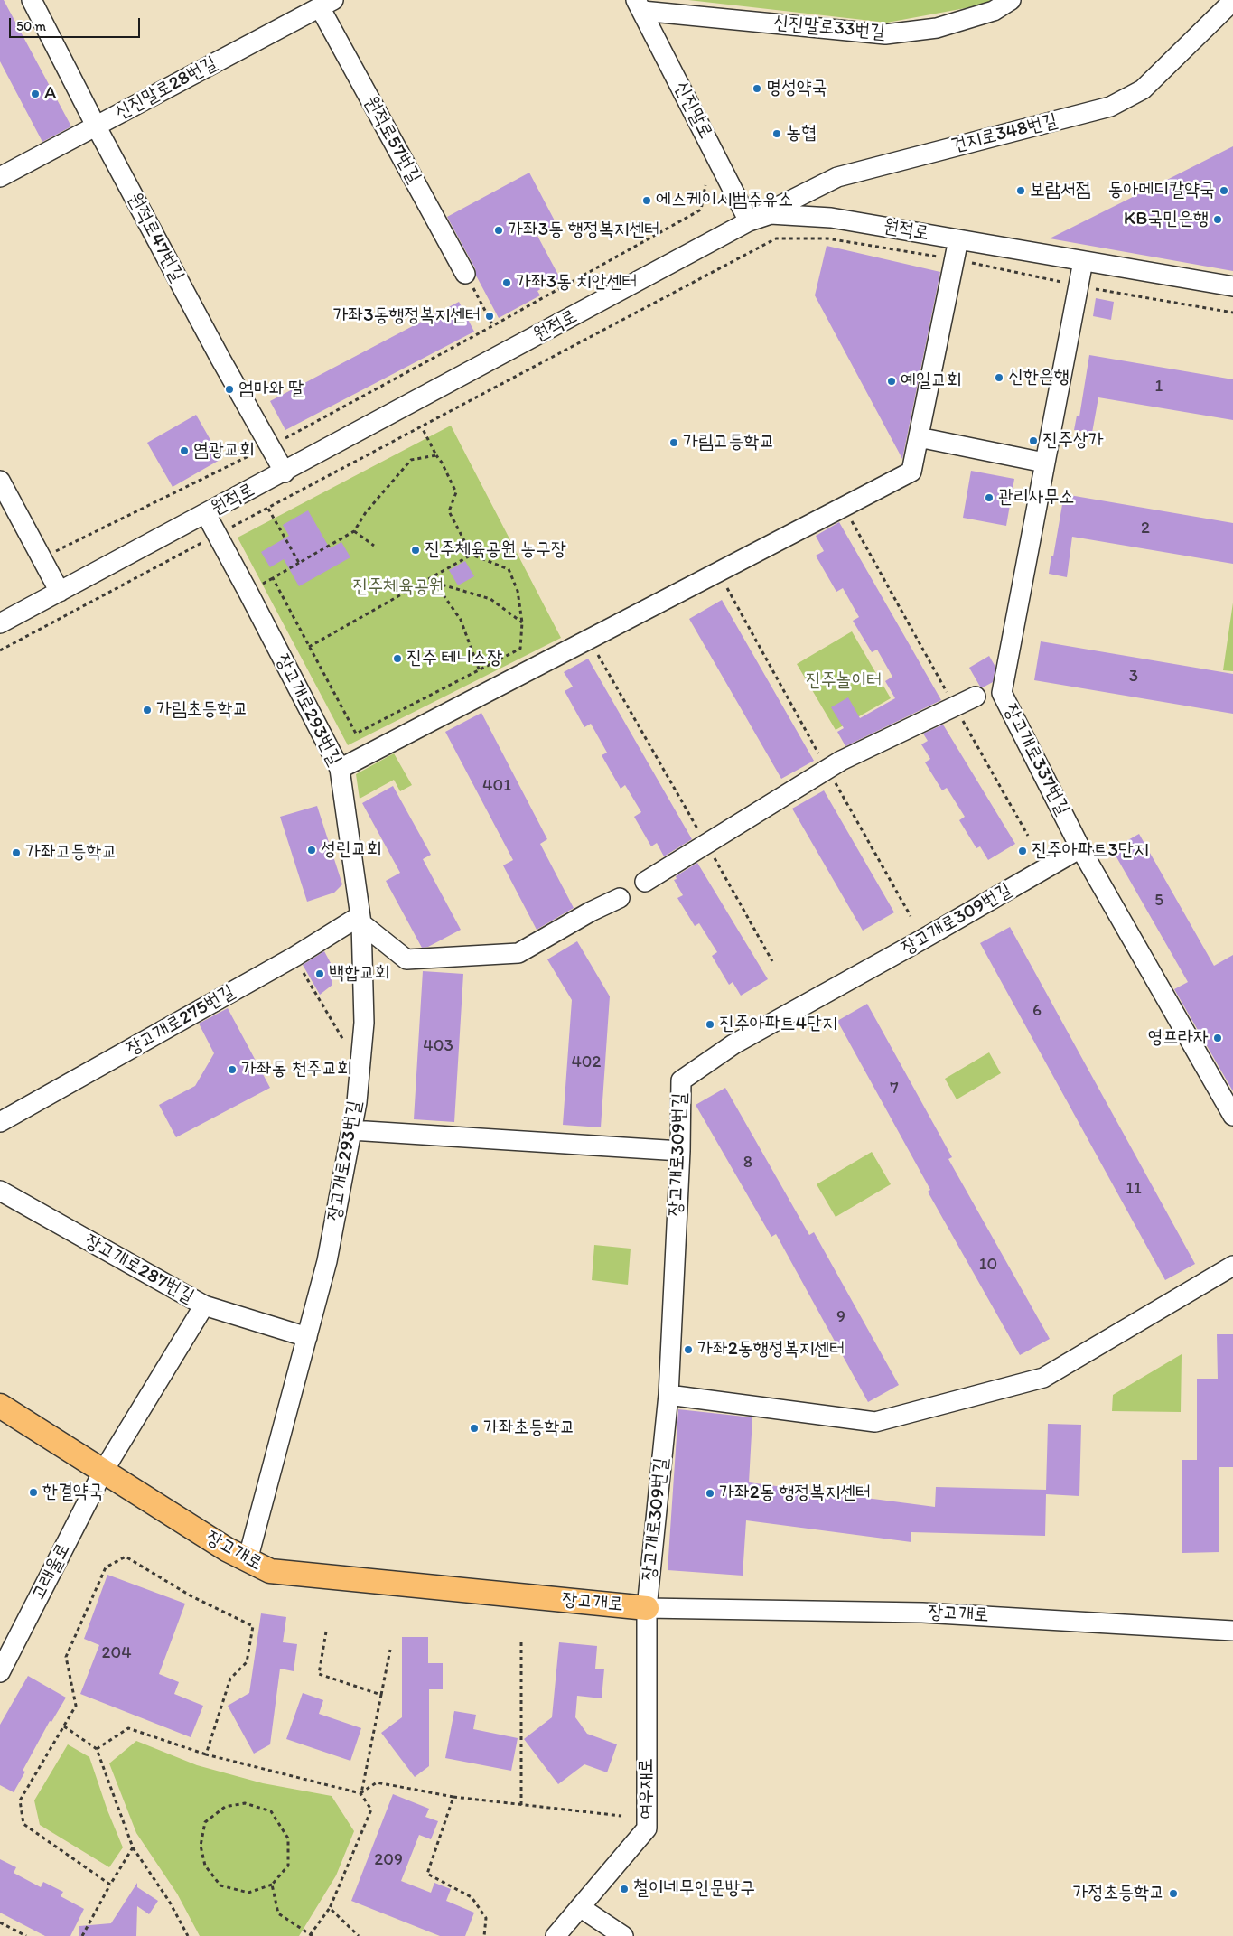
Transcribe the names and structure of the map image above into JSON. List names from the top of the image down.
{
  "streets": {
    "main road": ["장고개로"],
    "street": [
      "신진말로33번길",
      "신진말로28번길",
      "신진말로",
      "건지로348번길",
      "원적로57번길",
      "원적로",
      "원적로47번길",
      "장고개로293번길",
      "장고개로337번길",
      "장고개로309번길",
      "장고개로275번길",
      "장고개로287번길",
      "고래울로",
      "여우재로"
    ]
  },
  "crossings": [
    ["신진말로33번길", "신진말로"],
    ["신진말로28번길", "원적로57번길"],
    ["신진말로28번길", "원적로47번길"],
    ["신진말로", "건지로348번길"],
    ["신진말로", "원적로"],
    ["건지로348번길", "원적로"],
    ["원적로", "원적로47번길"],
    ["원적로", "장고개로293번길"],
    ["원적로", "장고개로337번길"],
    ["장고개로293번길", "장고개로275번길"],
    ["장고개로293번길", "장고개로"],
    ["장고개로337번길", "장고개로309번길"],
    ["장고개로309번길", "장고개로"],
    ["장고개로309번길", "여우재로"],
    ["장고개로287번길", "장고개로"],
    ["장고개로287번길", "고래울로"],
    ["장고개로", "고래울로"],
    ["장고개로", "여우재로"]
  ],
  "parks": ["진주체육공원", "진주놀이터"],
  "places": [
    "명성약국",
    "A",
    "농협",
    "보람서점",
    "동아메디칼약국",
    "에스케이시범주유소",
    "KB국민은행",
    "가좌3동 행정복지센터",
    "가좌3동 치안센터",
    "가좌3동행정복지센터",
    "신한은행",
    "예일교회",
    "엄마와 딸",
    "진주상가",
    "가림고등학교",
    "염광교회",
    "관리사무소",
    "진주체육공원 농구장",
    "진주 테니스장",
    "가림초등학교",
    "성린교회",
    "진주아파트3단지",
    "가좌고등학교",
    "백합교회",
    "진주아파트4단지",
    "영프라자",
    "가좌동 천주교회",
    "가좌2동행정복지센터",
    "가좌초등학교",
    "한결약국",
    "가좌2동 행정복지센터",
    "철이네무인문방구",
    "가정초등학교"
  ],
  "house_numbers": [
    "1",
    "2",
    "3",
    "401",
    "5",
    "6",
    "403",
    "402",
    "7",
    "8",
    "11",
    "10",
    "9",
    "204",
    "209"
  ],
  "scale_bar": "50 m"
}
